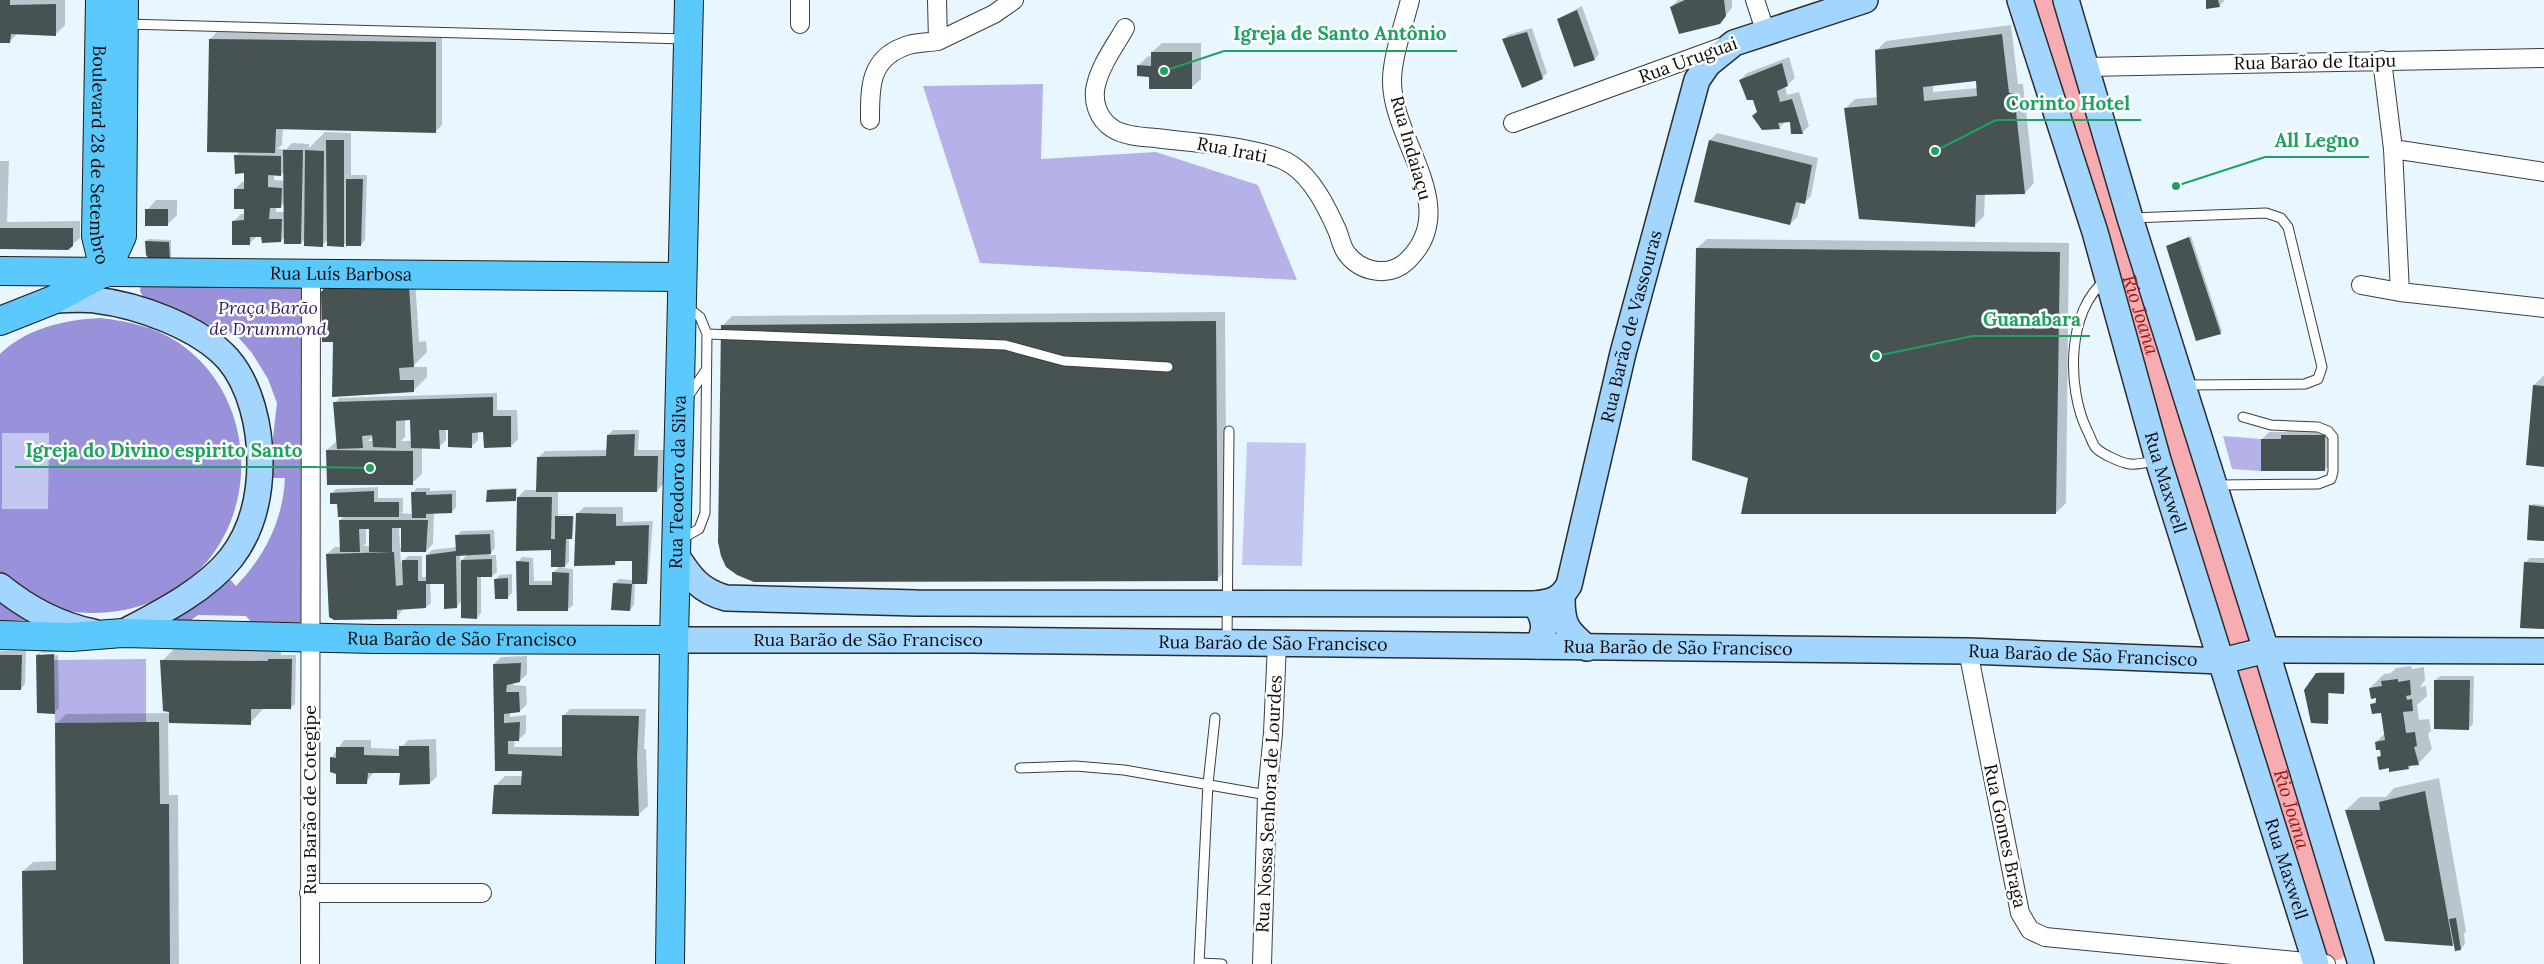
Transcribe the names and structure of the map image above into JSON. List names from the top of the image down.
{
  "streets": {
    "main road": [
      "Boulevard 28 de Setembro",
      "Rua Luís Barbosa",
      "Rua Teodoro da Silva",
      "Rua Barão de São Francisco"
    ],
    "street": [
      "Rua Uruguai",
      "Rua Barão de Itaipu",
      "Rua Indaiaçu",
      "Rua Irati",
      "Rua Barão de Vassouras",
      "Rua Maxwell",
      "Rua Barão de Cotegipe",
      "Rua Nossa Senhora de Lourdes",
      "Rua Gomes Braga"
    ]
  },
  "crossings": [
    ["Rua Uruguai", "Rua Barão de Vassouras"],
    ["Rua Indaiaçu", "Rua Irati"],
    ["Boulevard 28 de Setembro", "Rua Luís Barbosa"],
    ["Rua Luís Barbosa", "Rua Teodoro da Silva"],
    ["Rua Teodoro da Silva", "Rua Barão de São Francisco"],
    ["Rua Maxwell", "Rua Barão de São Francisco"],
    ["Rua Maxwell", "Rua Gomes Braga"],
    ["Rua Barão de São Francisco", "Rua Barão de Cotegipe"],
    ["Rua Barão de São Francisco", "Rua Nossa Senhora de Lourdes"],
    ["Rua Barão de São Francisco", "Rua Gomes Braga"]
  ],
  "water": ["Rio Joana"],
  "parks": ["Praça Barão de Drummond"],
  "places": [
    "Igreja de Santo Antônio",
    "Corinto Hotel",
    "All Legno",
    "Guanabara",
    "Igreja do Divino espirito Santo"
  ]
}
